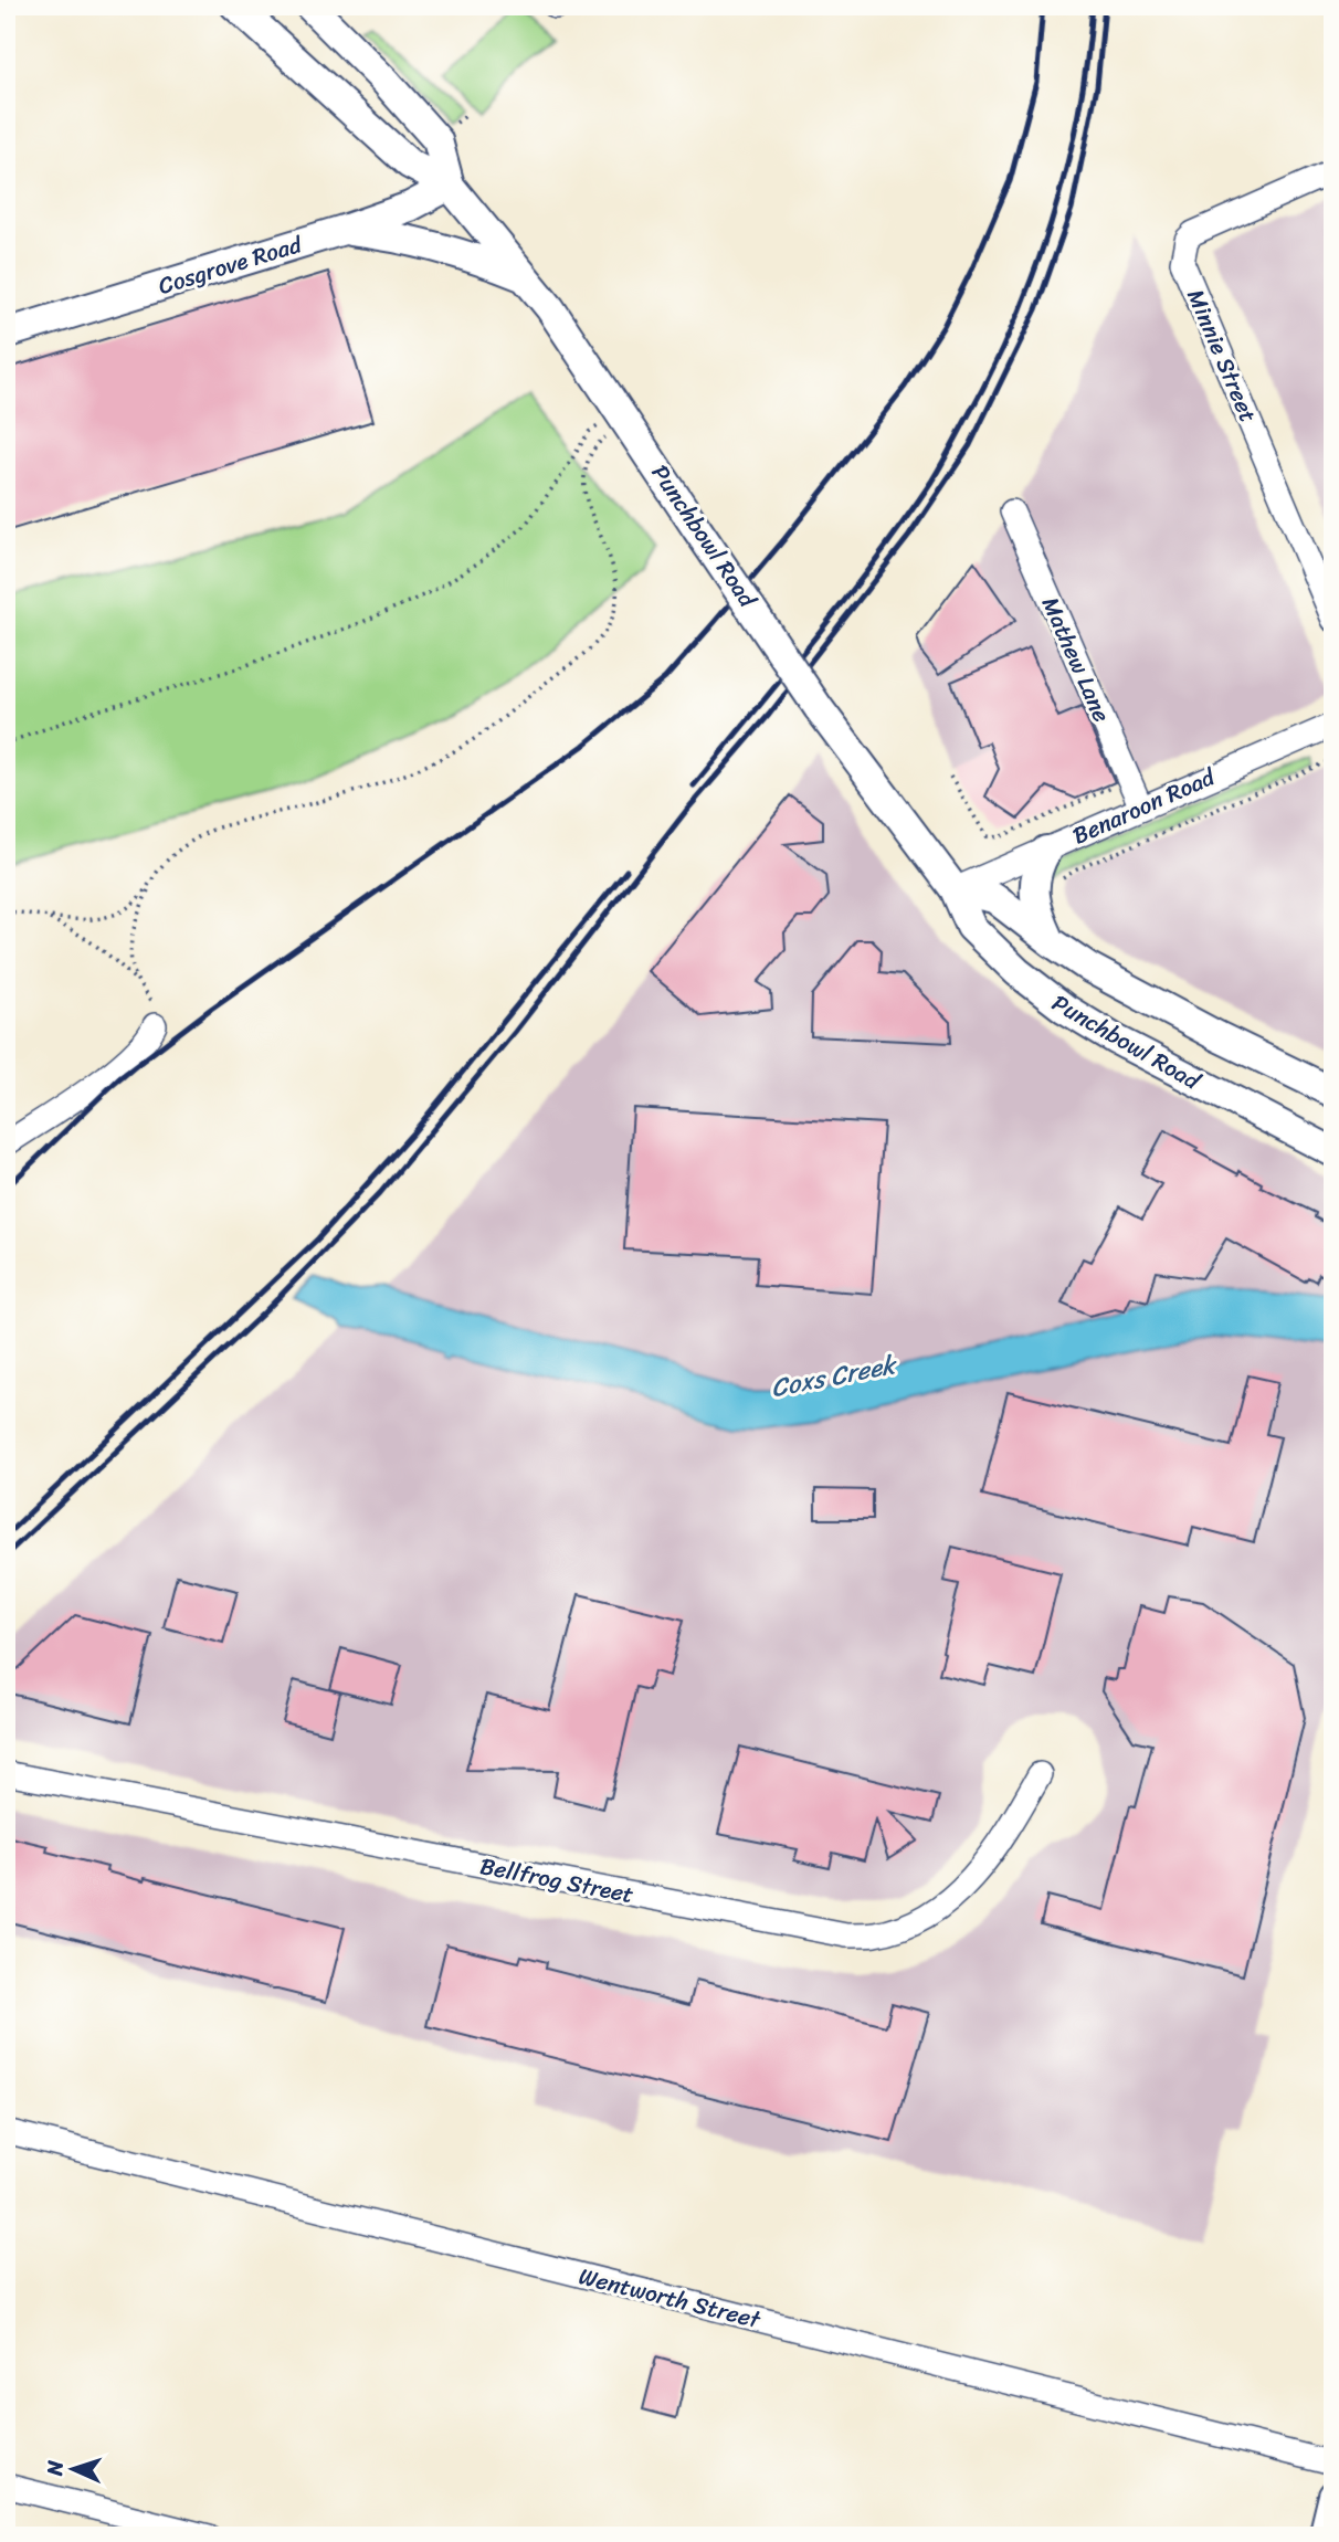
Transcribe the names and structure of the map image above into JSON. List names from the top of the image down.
{
  "streets": {
    "main road": ["Cosgrove Road", "Punchbowl Road"],
    "street": [
      "Minnie Street",
      "Mathew Lane",
      "Benaroon Road",
      "Bellfrog Street",
      "Wentworth Street"
    ]
  },
  "crossings": [
    ["Cosgrove Road", "Punchbowl Road"],
    ["Punchbowl Road", "Benaroon Road"],
    ["Mathew Lane", "Benaroon Road"]
  ],
  "water": ["Coxs Creek"],
  "north": "left"
}
